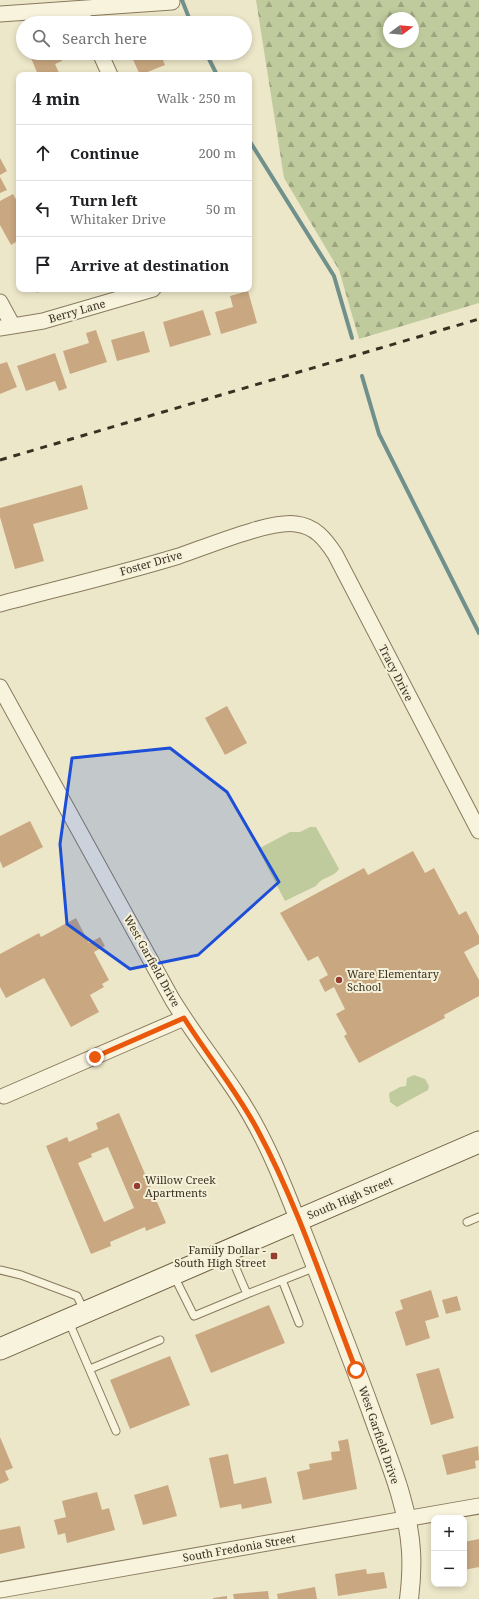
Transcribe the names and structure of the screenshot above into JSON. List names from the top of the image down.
{
  "streets": {
    "main road": ["South High Street"],
    "street": [
      "Berry Lane",
      "Foster Drive",
      "Tracy Drive",
      "West Garfield Drive",
      "South Fredonia Street"
    ]
  },
  "crossings": [
    ["Foster Drive", "Tracy Drive"],
    ["West Garfield Drive", "South High Street"],
    ["West Garfield Drive", "South Fredonia Street"]
  ],
  "places": {
    "other": ["Ware Elementary School", "Willow Creek Apartments"],
    "transit": ["Family Dollar - South High Street"]
  },
  "north": "right",
  "page": {
    "search": "Search here",
    "heading": ["4 min", "Walk · 250 m"],
    "list": [
      ["Continue", "200 m"],
      ["Turn left", "Whitaker Drive", "50 m"],
      "Arrive at destination"
    ],
    "map_buttons": ["+", "−"]
  }
}
